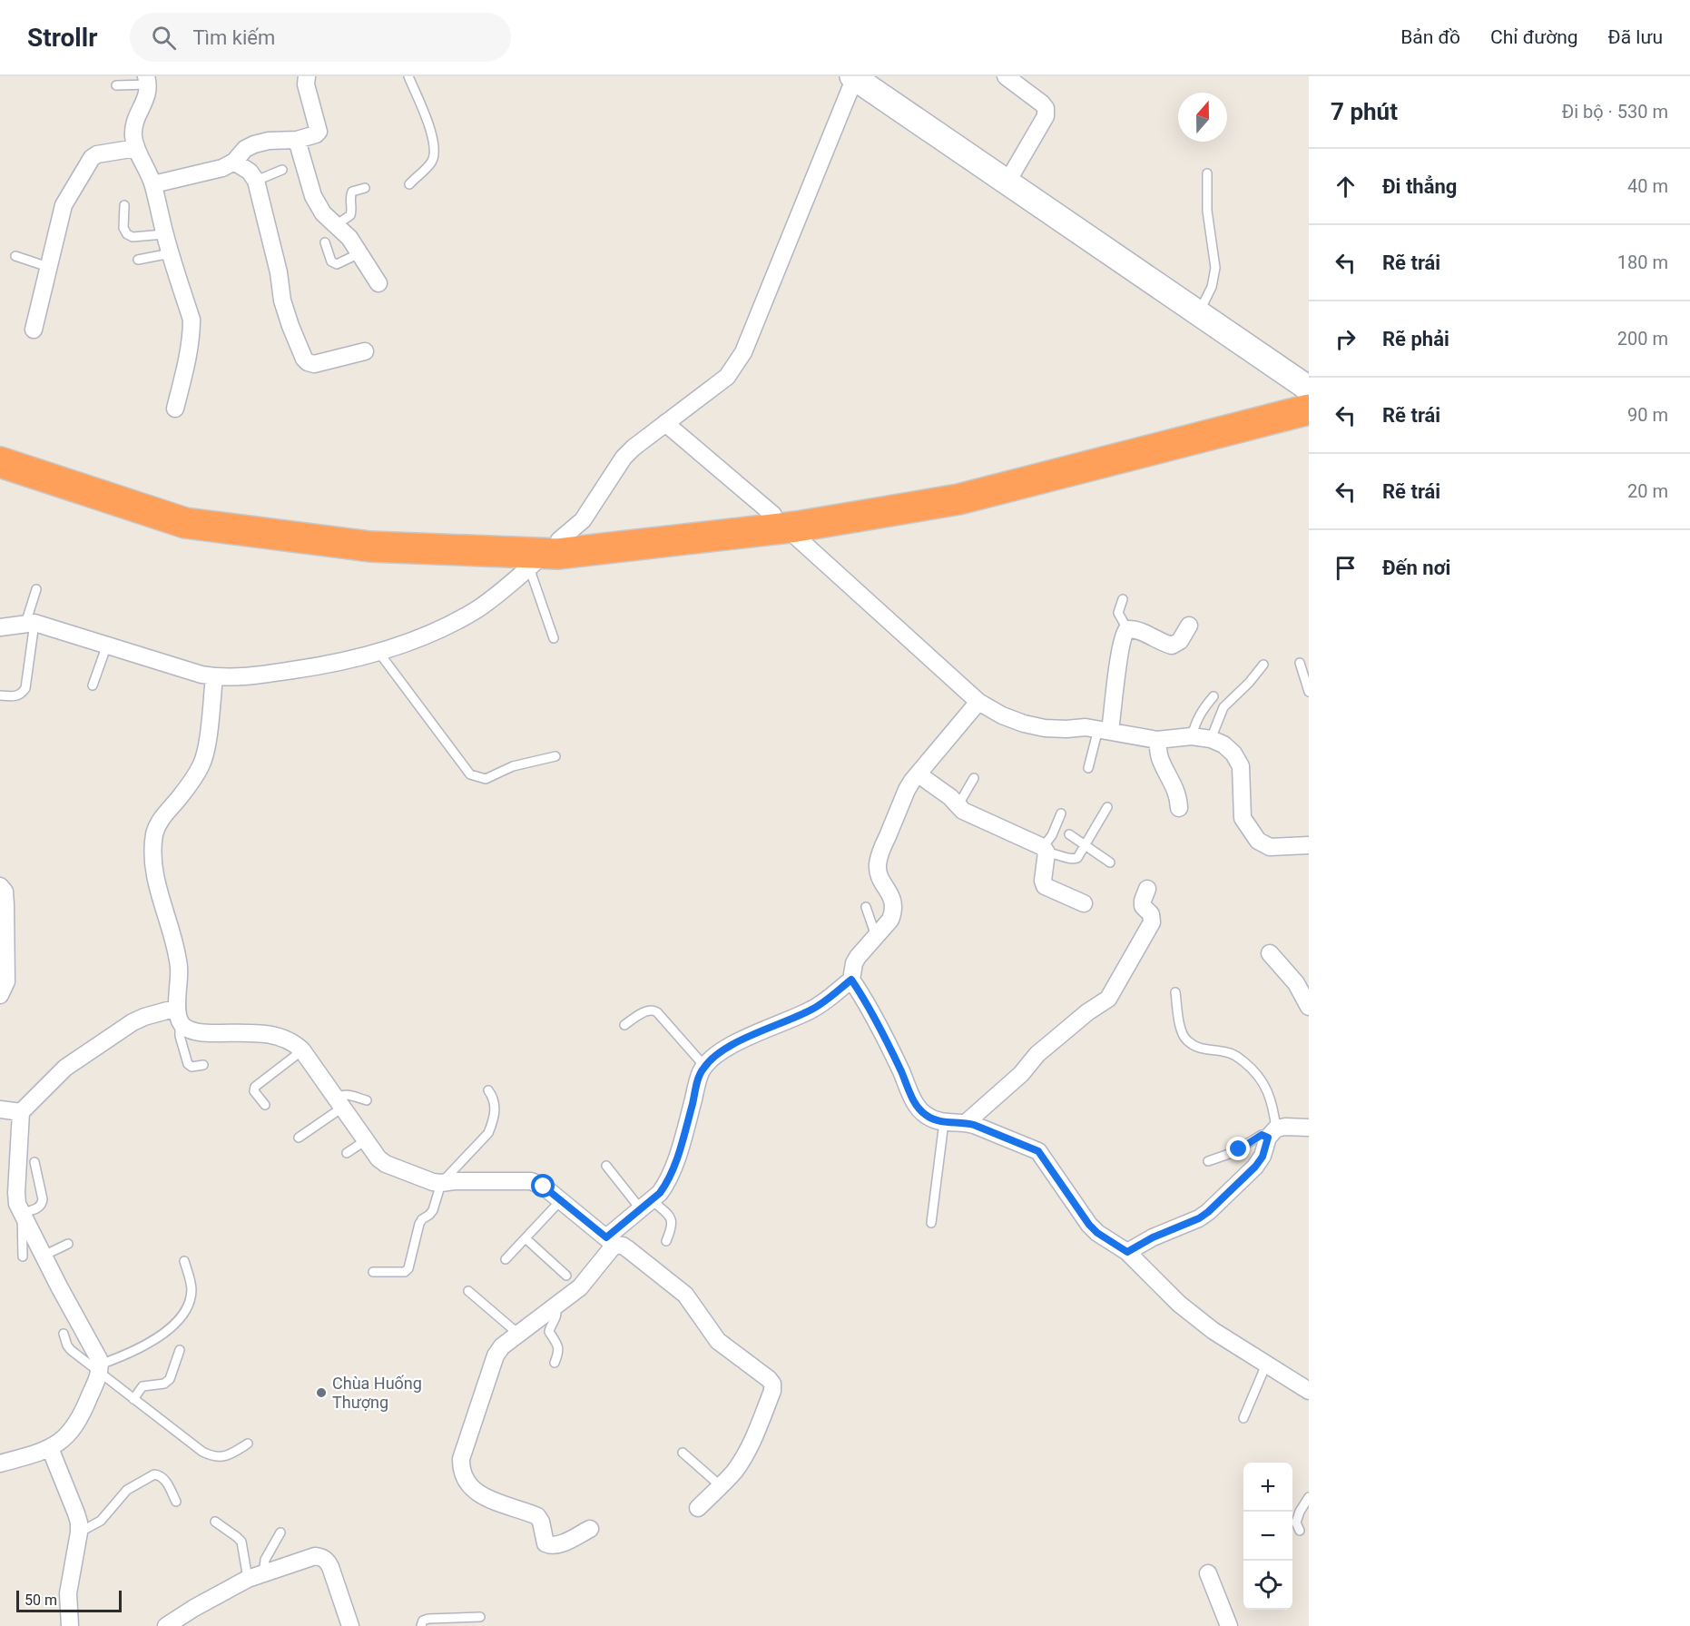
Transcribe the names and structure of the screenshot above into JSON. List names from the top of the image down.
{
  "places": ["Chùa Huống Thượng"],
  "scale_bar": "50 m",
  "north": "top",
  "page": {
    "header": "Strollr",
    "search": "Tìm kiếm",
    "nav": ["Bản đồ", "Chỉ đường", "Đã lưu"],
    "heading": ["7 phút", "Đi bộ · 530 m"],
    "list": [
      ["Đi thẳng", "40 m"],
      ["Rẽ trái", "180 m"],
      ["Rẽ phải", "200 m"],
      ["Rẽ trái", "90 m"],
      ["Rẽ trái", "20 m"],
      "Đến nơi"
    ],
    "map_buttons": ["+", "−"],
    "scale": "50 m"
  }
}
